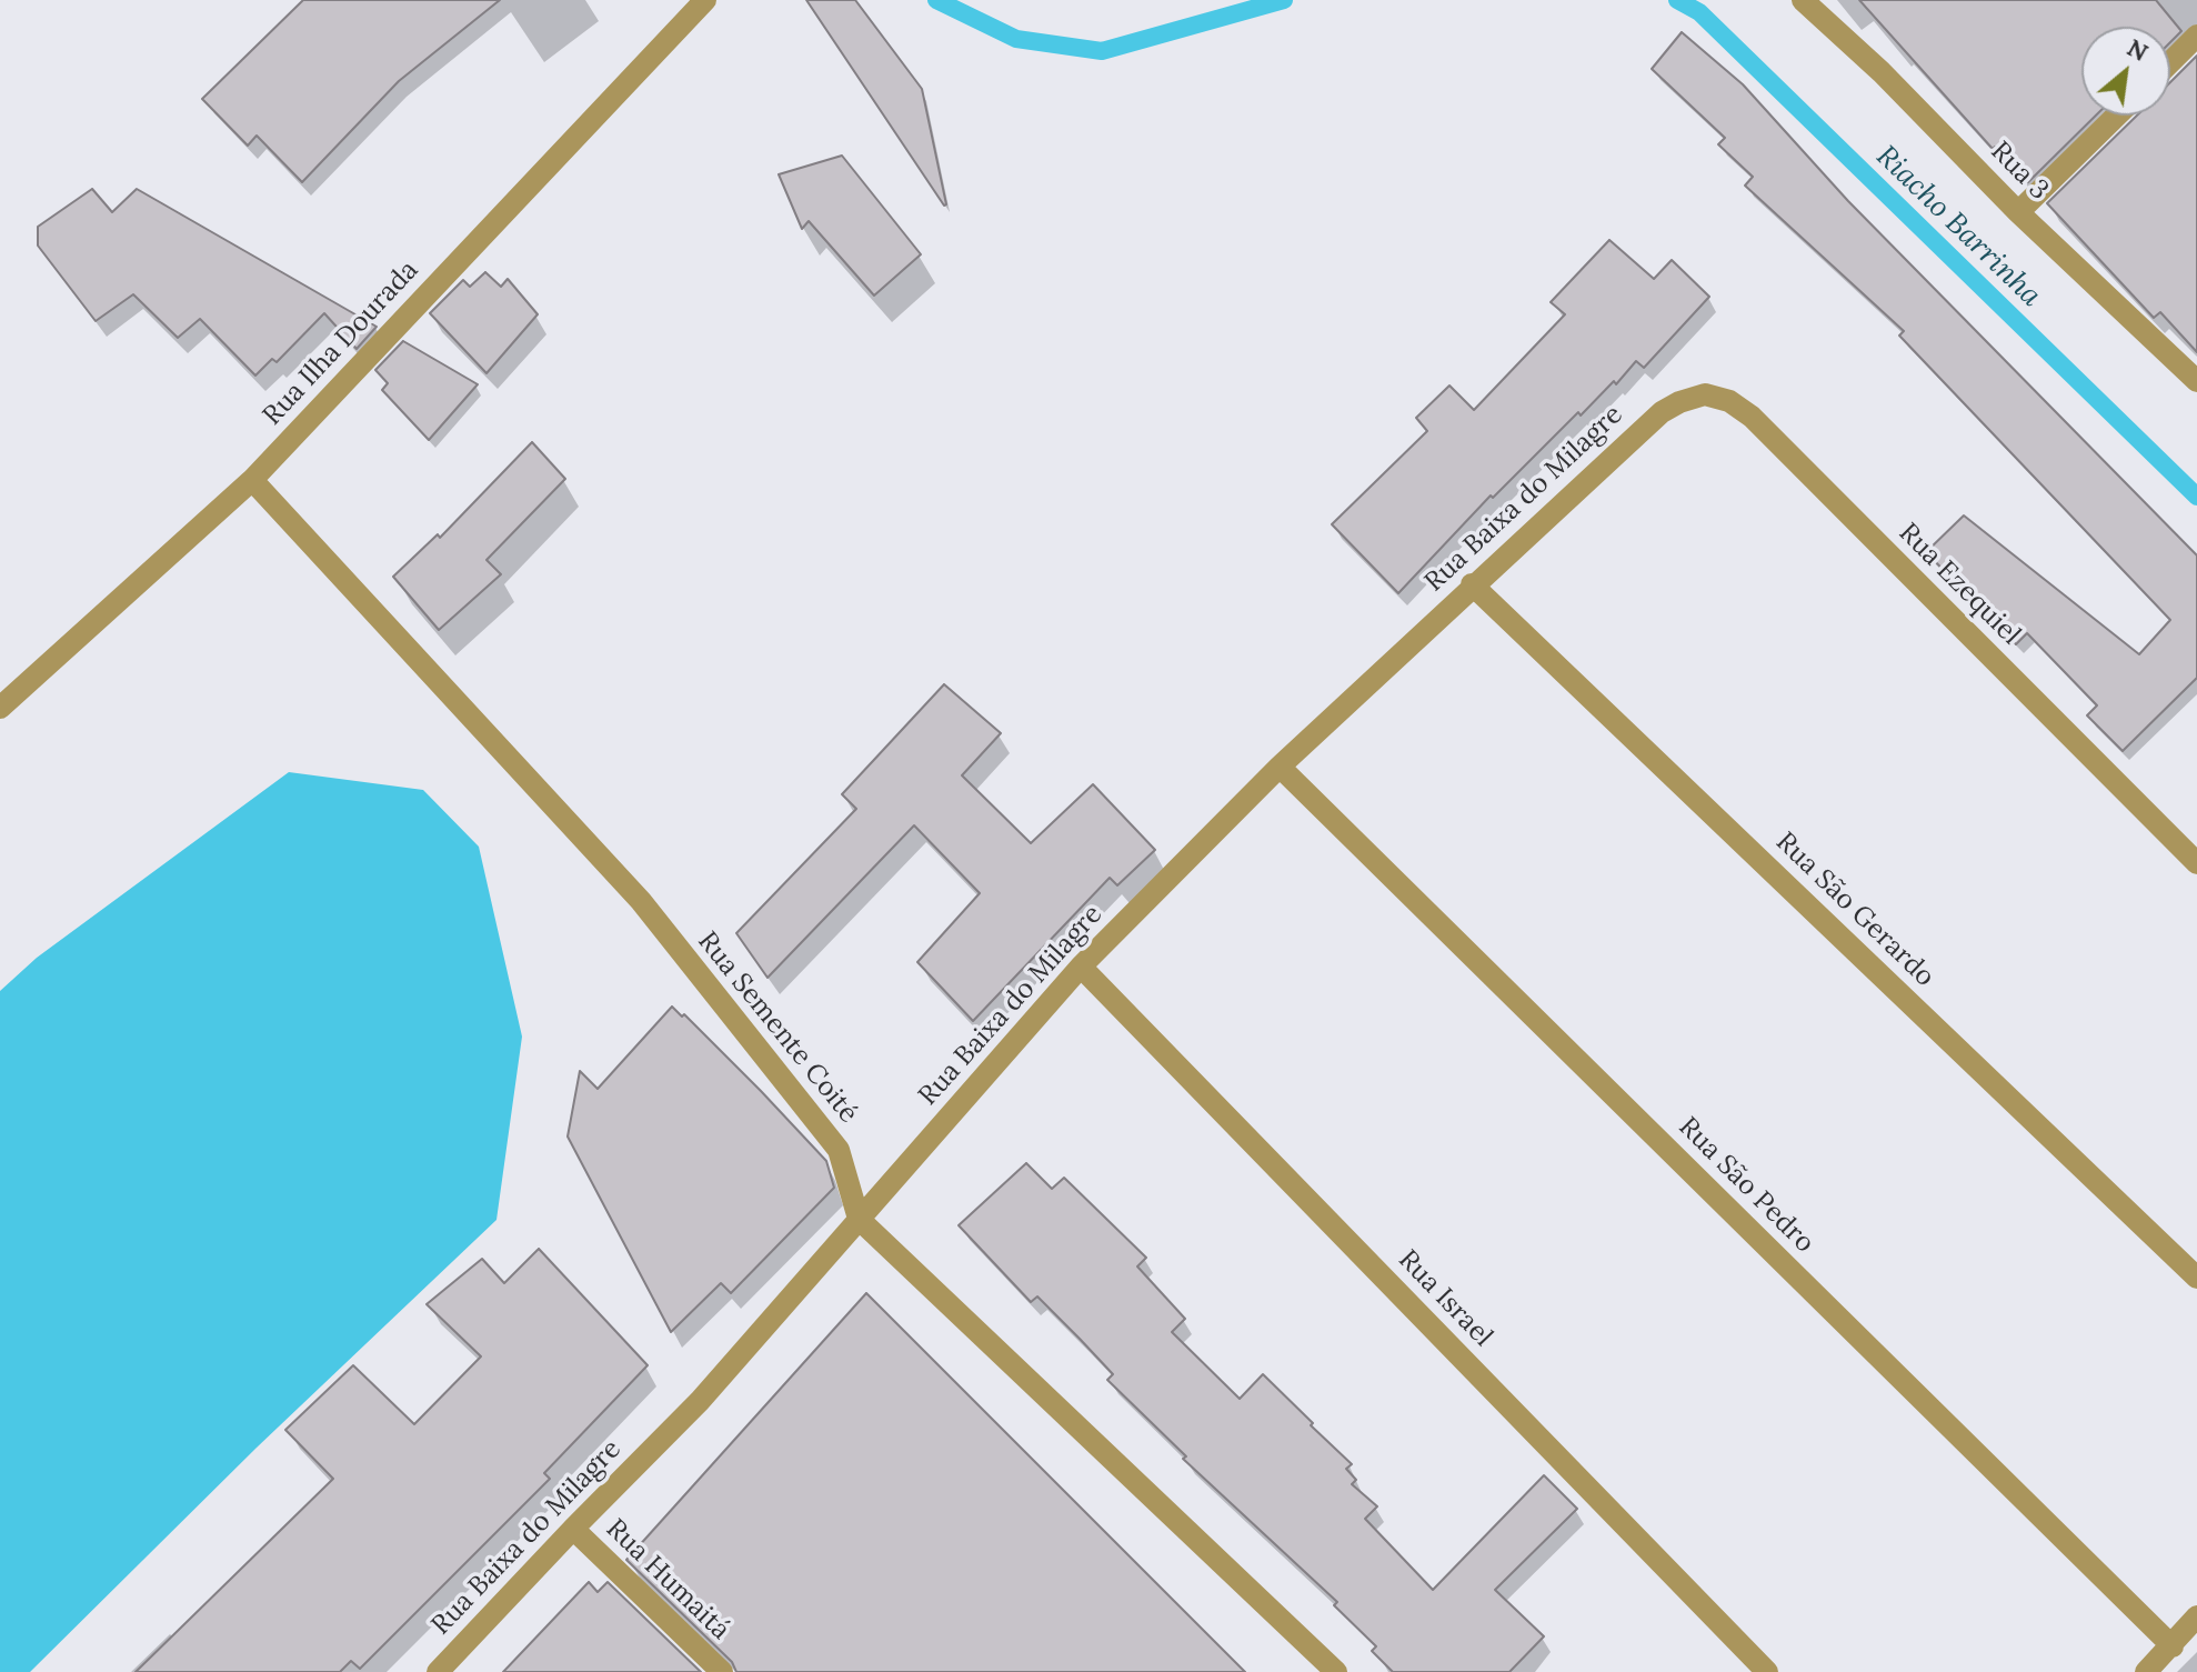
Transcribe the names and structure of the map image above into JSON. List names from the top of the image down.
{
  "streets": {
    "street": [
      "Rua 3",
      "Rua Ilha Dourada",
      "Rua Baixa do Milagre",
      "Rua Ezequiel",
      "Rua São Gerardo",
      "Rua Semente Coité",
      "Rua São Pedro",
      "Rua Israel",
      "Rua Humaitá"
    ]
  },
  "crossings": [
    ["Rua Ilha Dourada", "Rua Semente Coité"],
    ["Rua Baixa do Milagre", "Rua Ezequiel"],
    ["Rua Baixa do Milagre", "Rua São Gerardo"],
    ["Rua Baixa do Milagre", "Rua Semente Coité"],
    ["Rua Baixa do Milagre", "Rua São Pedro"],
    ["Rua Baixa do Milagre", "Rua Israel"],
    ["Rua Baixa do Milagre", "Rua Humaitá"]
  ],
  "water": ["Riacho Barrinha"],
  "north": "top right"
}
